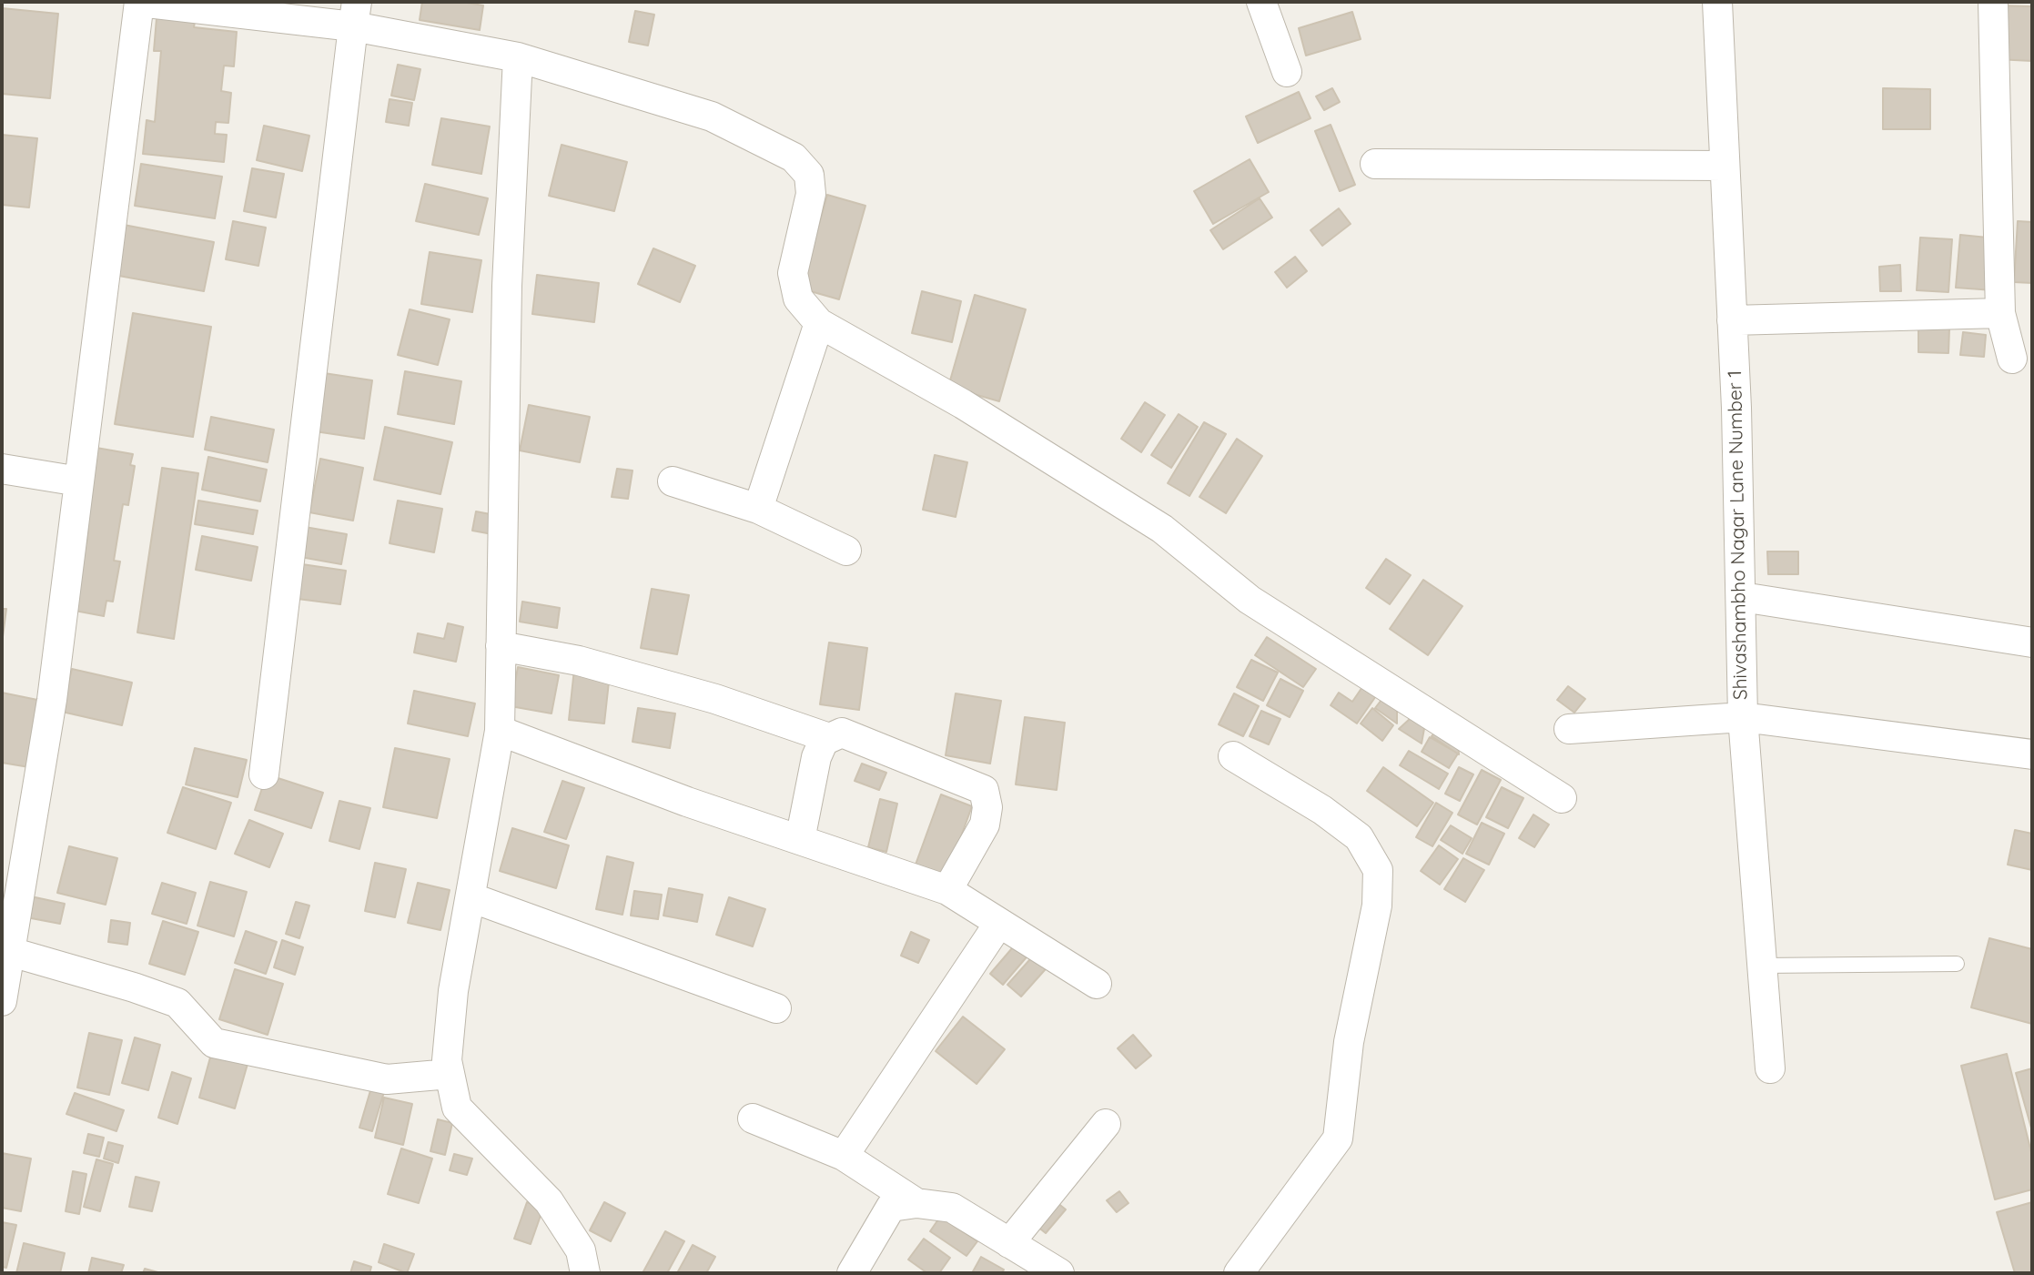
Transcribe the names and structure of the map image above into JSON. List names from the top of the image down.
{
  "streets": {
    "street": ["Shivashambho Nagar Lane Number 1"]
  }
}
